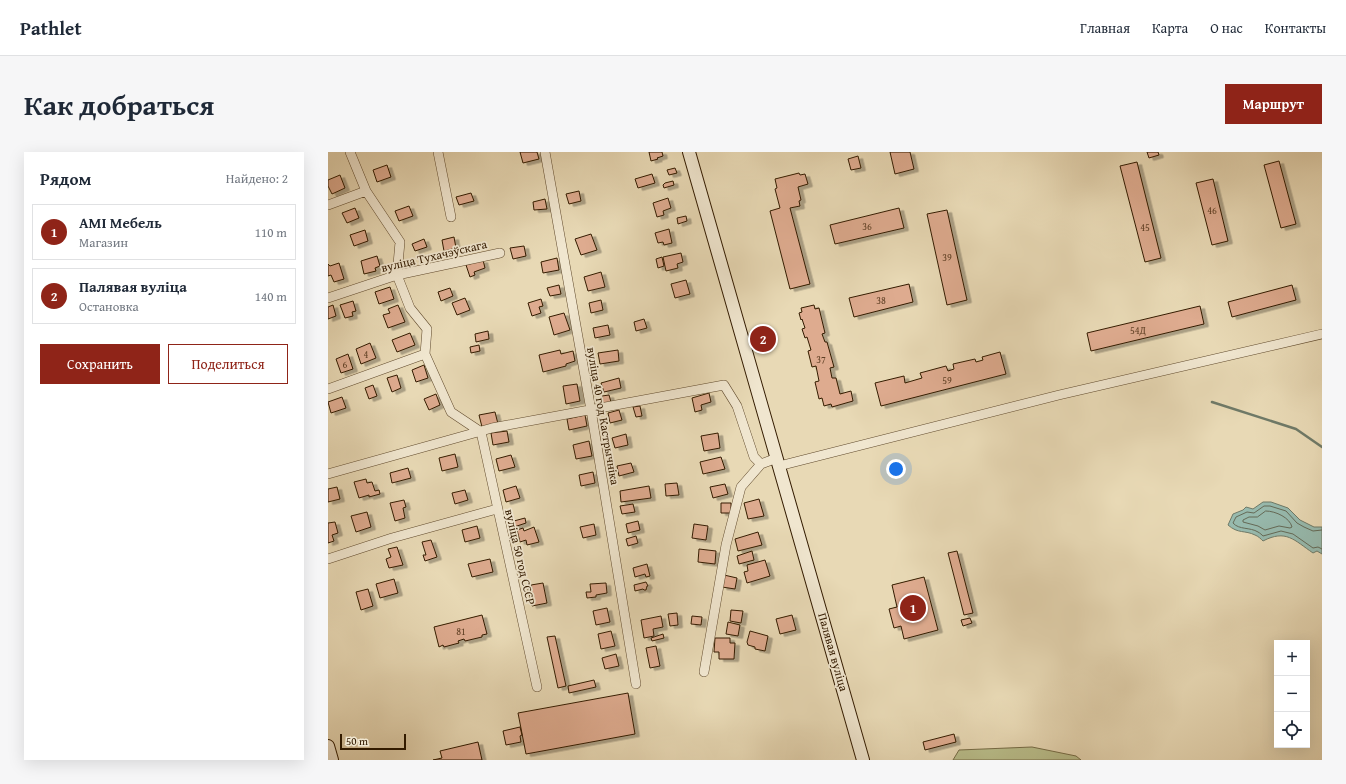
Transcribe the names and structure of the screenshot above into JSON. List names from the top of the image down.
{
  "streets": {
    "street": [
      "вуліца Тухачэўскага",
      "вуліца 40 год Кастрычніка",
      "вуліца 50 год СССР",
      "Палявая вуліца"
    ]
  },
  "house_numbers": [
    "46",
    "36",
    "45",
    "39",
    "38",
    "54Д",
    "4",
    "37",
    "6",
    "59",
    "81"
  ],
  "scale_bar": "50 m",
  "page": {
    "header": "Pathlet",
    "nav": [
      "Главная",
      "Карта",
      "О нас",
      "Контакты"
    ],
    "title": "Как добраться",
    "buttons": [
      "Маршрут",
      ["Сохранить", "Поделиться"]
    ],
    "heading": ["Рядом", "Найдено: 2"],
    "list": [
      {
        "mark": "1",
        "name": "AMI Мебель",
        "note": "Магазин",
        "value": "110 m"
      },
      {
        "mark": "2",
        "name": "Палявая вуліца",
        "note": "Остановка",
        "value": "140 m"
      }
    ],
    "pins": ["2", "1"],
    "map_buttons": ["+", "−"],
    "scale": "50 m"
  }
}
